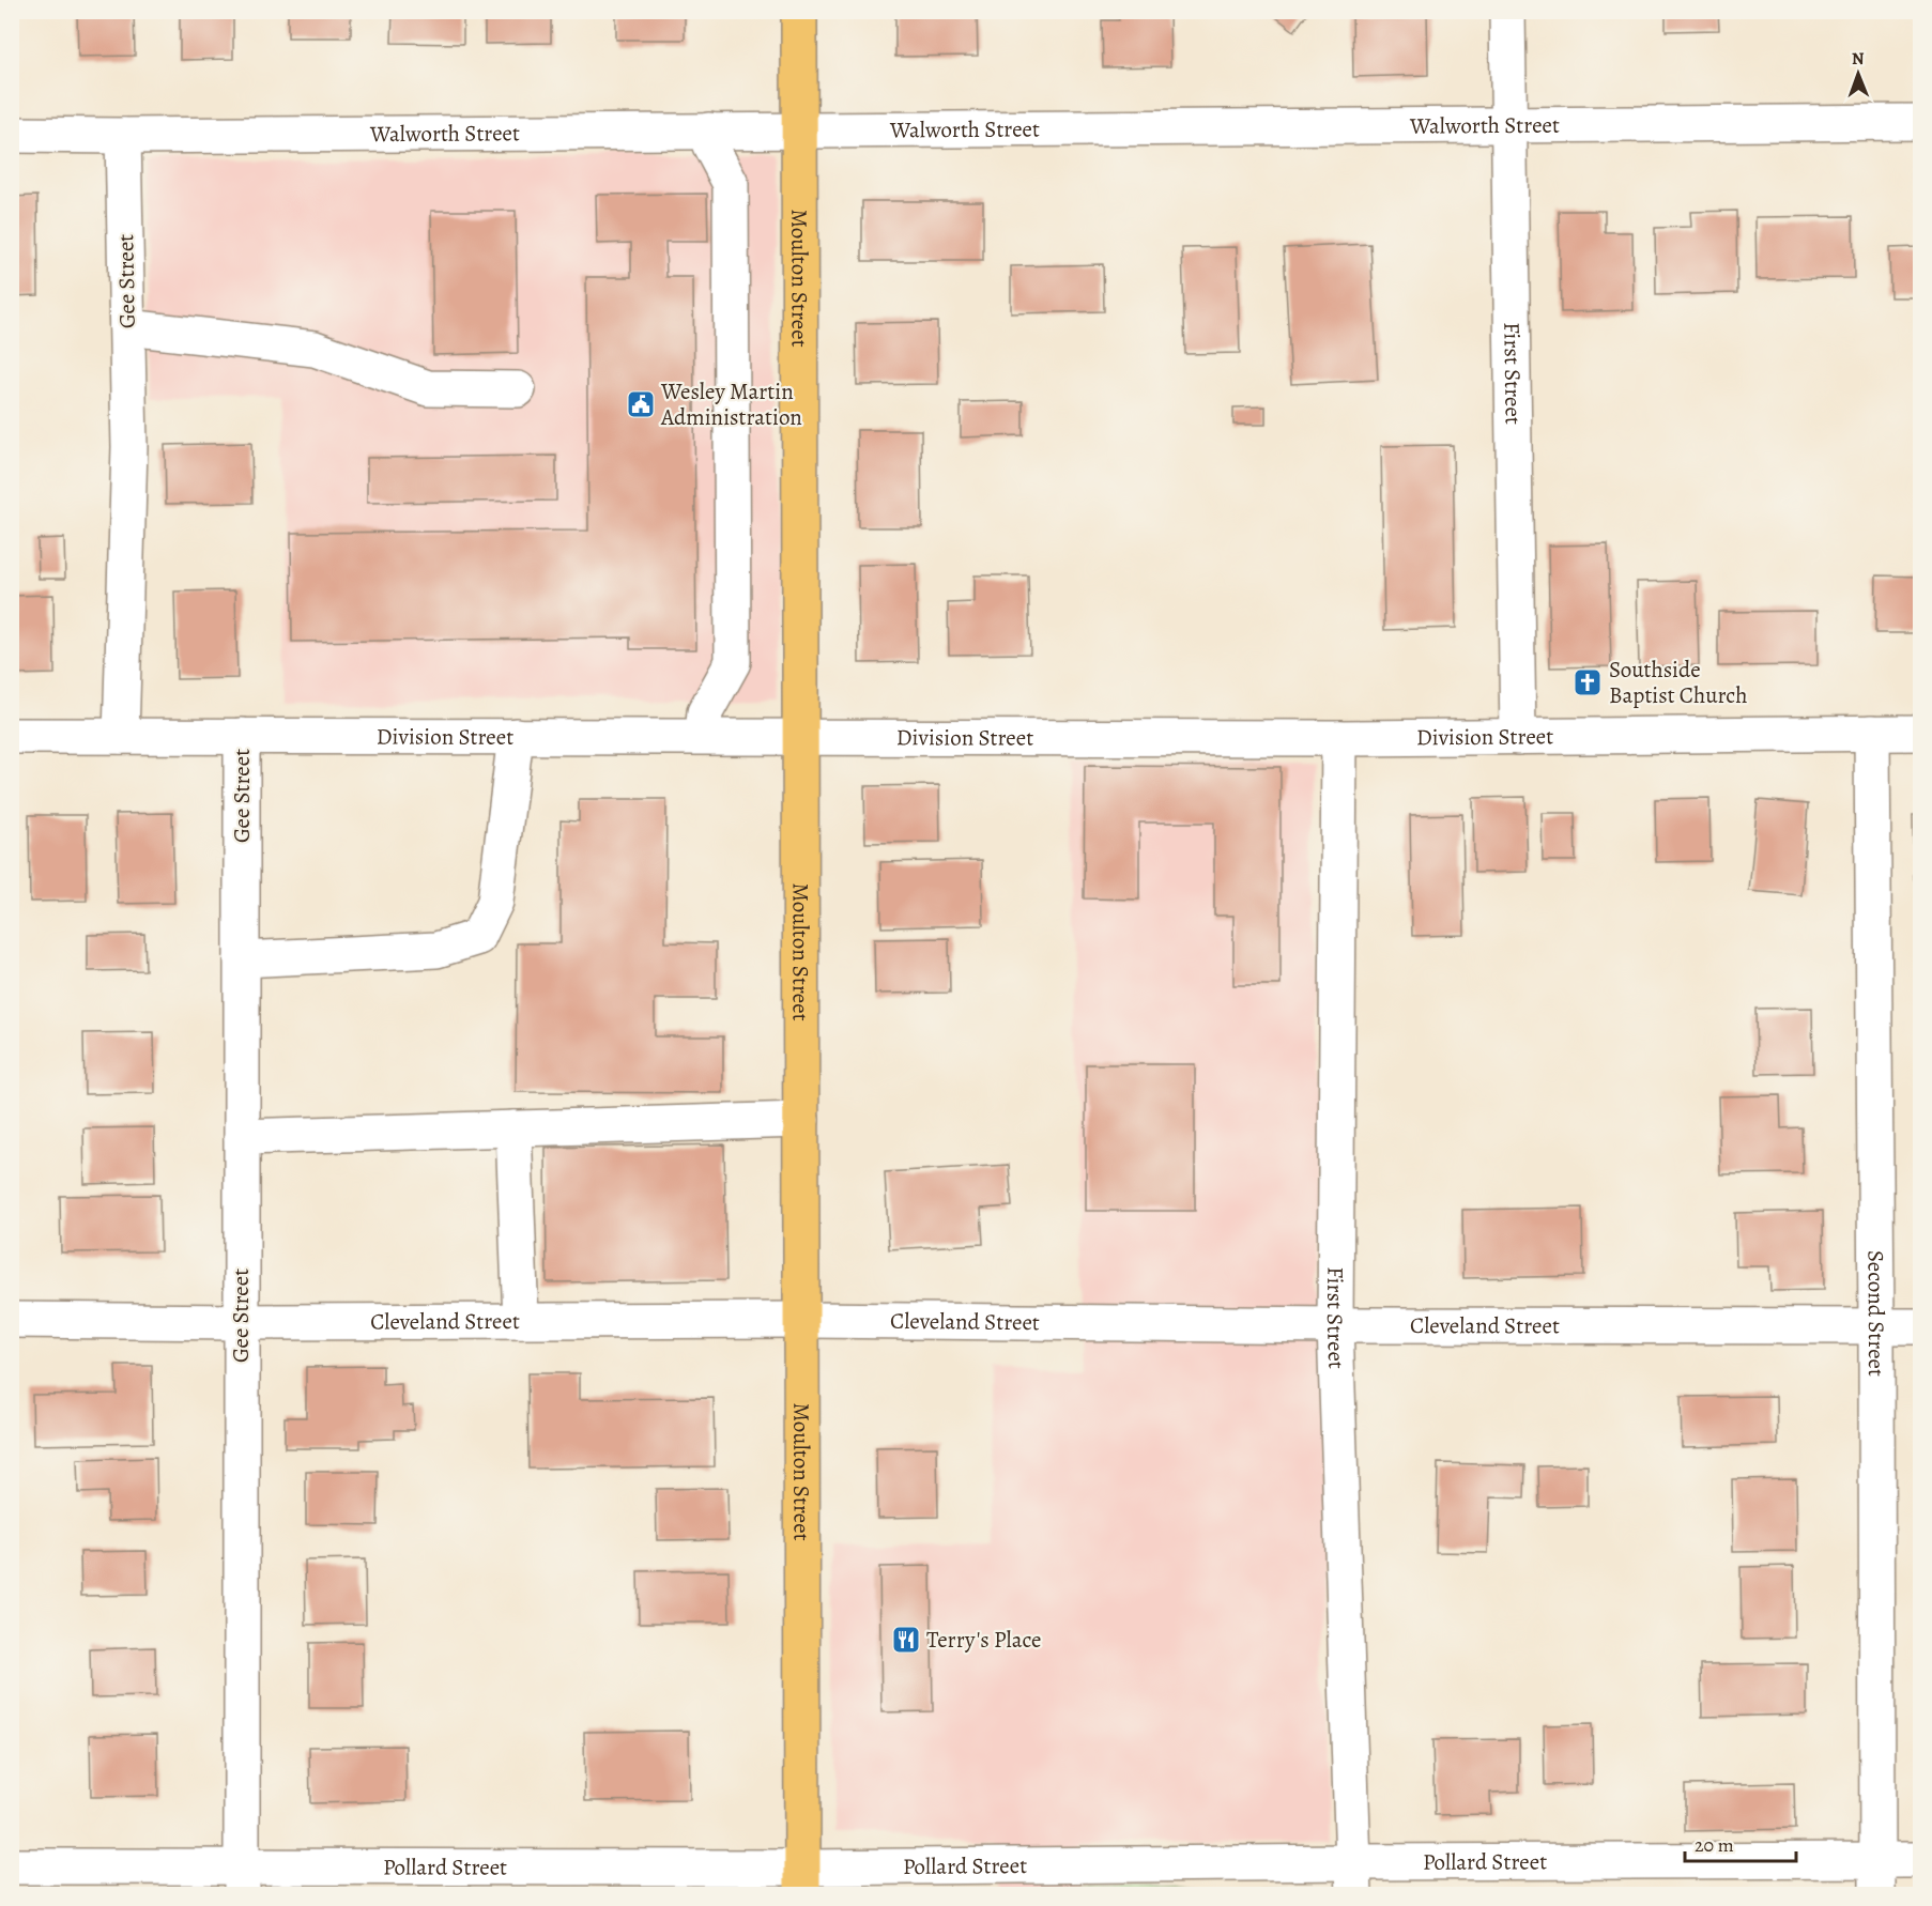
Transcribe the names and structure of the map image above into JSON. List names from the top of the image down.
{
  "streets": {
    "main road": ["Moulton Street"],
    "street": [
      "Walworth Street",
      "Gee Street",
      "First Street",
      "Division Street",
      "Second Street",
      "Cleveland Street",
      "Pollard Street"
    ]
  },
  "crossings": [
    ["Walworth Street", "Moulton Street"],
    ["Walworth Street", "Gee Street"],
    ["Walworth Street", "First Street"],
    ["Moulton Street", "Division Street"],
    ["Moulton Street", "Cleveland Street"],
    ["Moulton Street", "Pollard Street"],
    ["Gee Street", "Division Street"],
    ["Gee Street", "Cleveland Street"],
    ["Gee Street", "Pollard Street"],
    ["First Street", "Division Street"],
    ["First Street", "Cleveland Street"],
    ["First Street", "Pollard Street"],
    ["Division Street", "Second Street"],
    ["Second Street", "Cleveland Street"],
    ["Second Street", "Pollard Street"]
  ],
  "places": {
    "public building": ["Wesley Martin Administration"],
    "church": ["Southside Baptist Church"],
    "restaurant": ["Terry's Place"]
  },
  "scale_bar": "20 m",
  "north": "top"
}
